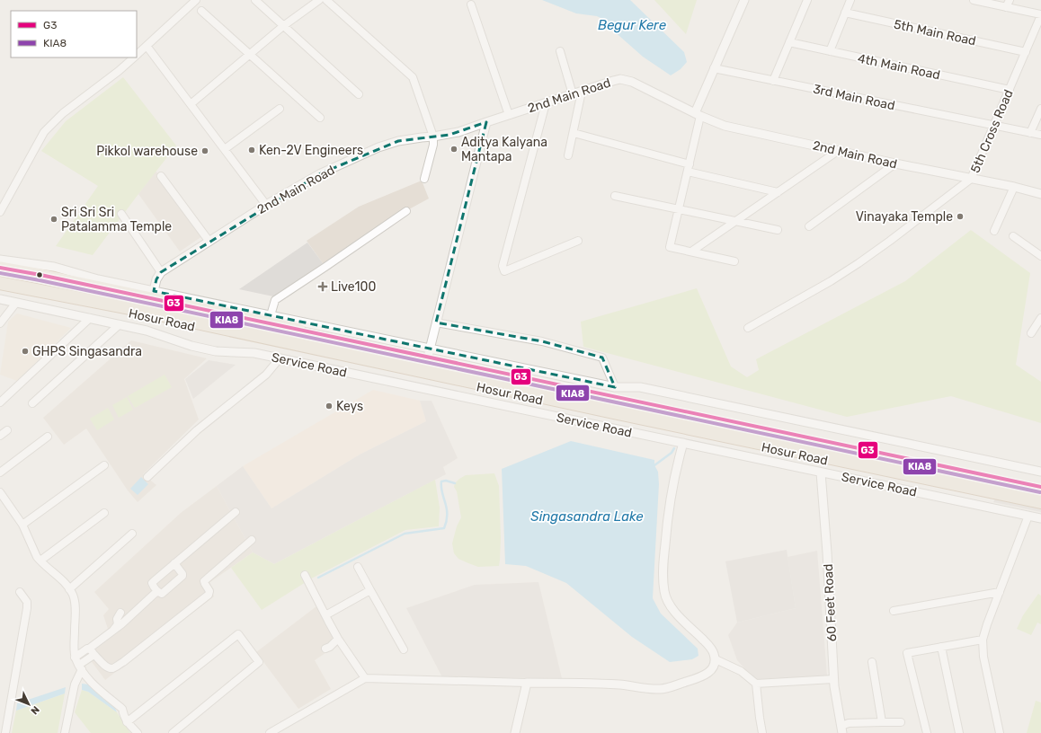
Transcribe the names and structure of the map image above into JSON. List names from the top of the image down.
{
  "streets": {
    "highway": ["Hosur Road"],
    "street": [
      "5th Main Road",
      "4th Main Road",
      "2nd Main Road",
      "3rd Main Road",
      "5th Cross Road",
      "Service Road",
      "60 Feet Road"
    ]
  },
  "crossings": [
    ["5th Main Road", "5th Cross Road"],
    ["4th Main Road", "5th Cross Road"],
    ["2nd Main Road", "5th Cross Road"],
    ["3rd Main Road", "5th Cross Road"],
    ["Service Road", "60 Feet Road"]
  ],
  "water": ["Begur Kere", "Singasandra Lake"],
  "places": {
    "other": [
      "Aditya Kalyana Mantapa",
      "Ken-2V Engineers",
      "Pikkol warehouse",
      "Vinayaka Temple",
      "Sri Sri Sri Patalamma Temple",
      "GHPS Singasandra",
      "Keys"
    ],
    "health": ["Live100"]
  },
  "lines": ["transit line G3", "transit line KIA8"],
  "legend": ["G3", "KIA8"],
  "north": "bottom right"
}
